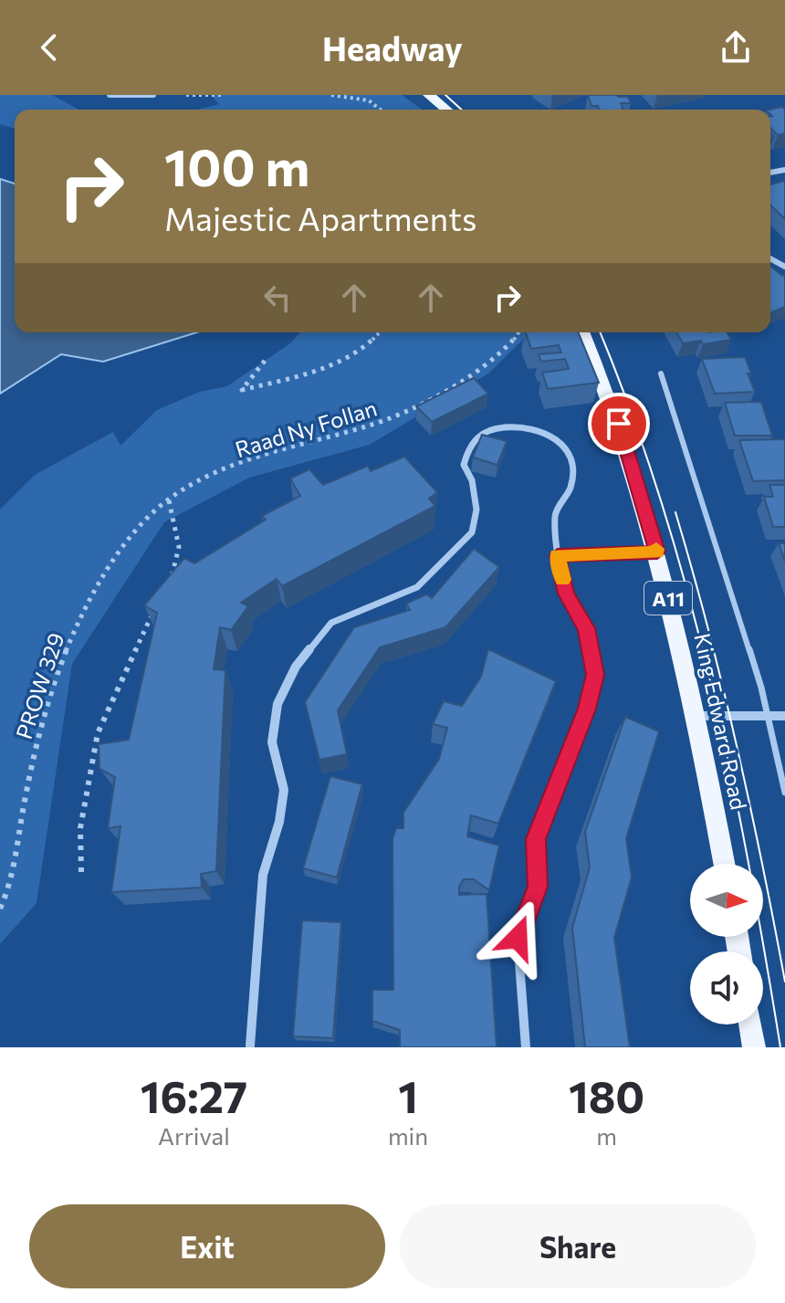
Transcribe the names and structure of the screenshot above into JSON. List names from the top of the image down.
{
  "streets": {
    "main road": ["A11", "King Edward Road"],
    "path": ["Raad Ny Follan", "PROW 329"]
  },
  "crossings": [
    ["Raad Ny Follan", "PROW 329"]
  ],
  "north": "right",
  "page": {
    "header": "Headway",
    "turn": ["100 m", "Majestic Apartments"],
    "eta": [
      "16:27",
      "Arrival",
      "1",
      "min",
      "180",
      "m"
    ],
    "buttons": ["Exit", "Share"]
  }
}
